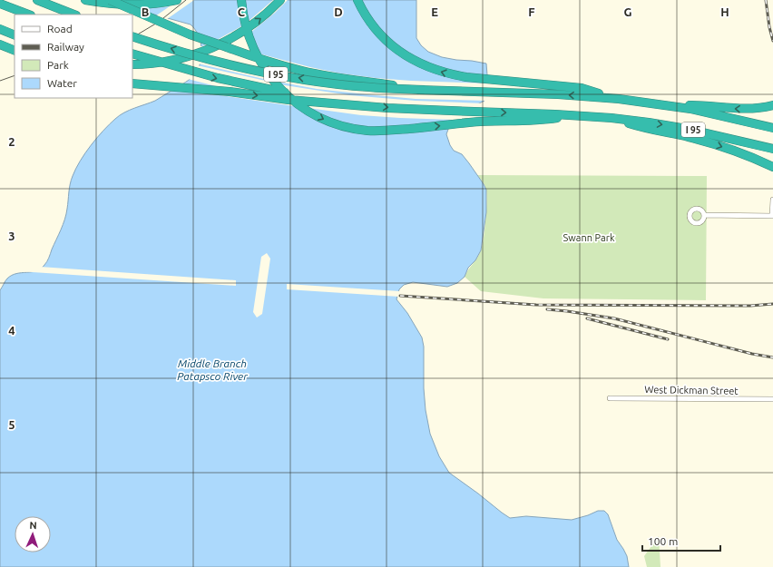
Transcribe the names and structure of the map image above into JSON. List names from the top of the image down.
{
  "streets": {
    "highway": ["I 95"],
    "street": ["West Dickman Street"]
  },
  "water": ["Middle Branch Patapsco River"],
  "parks": ["Swann Park"],
  "legend": [
    "Road",
    "Railway",
    "Park",
    "Water"
  ],
  "scale_bar": "100 m",
  "north": "top",
  "grid": {
    "columns": [
      "B",
      "C",
      "D",
      "E",
      "F",
      "G",
      "H"
    ],
    "rows": [
      "2",
      "3",
      "4",
      "5"
    ]
  }
}
